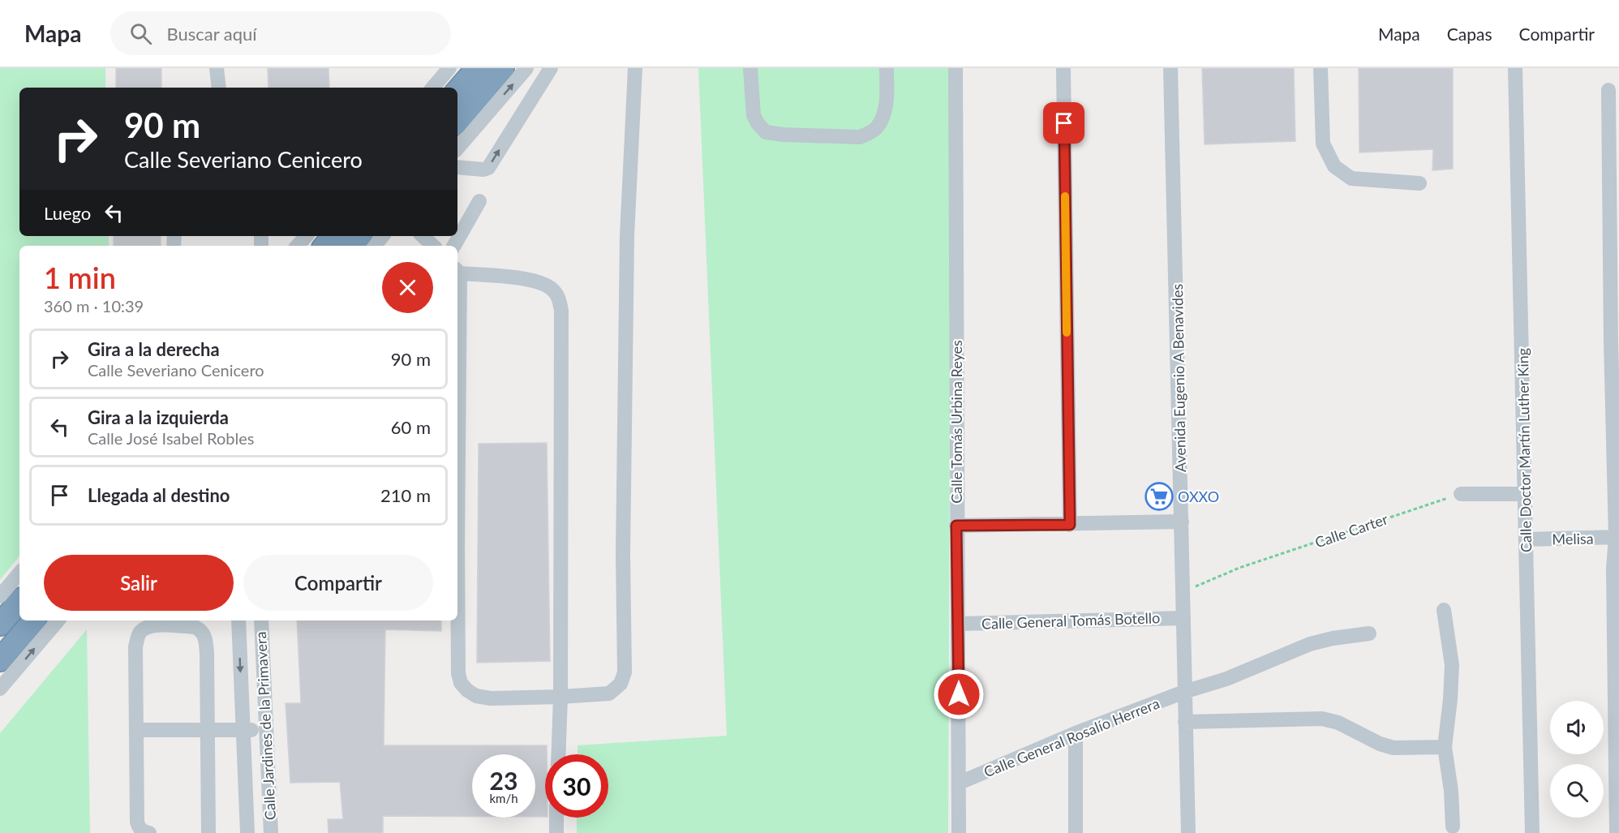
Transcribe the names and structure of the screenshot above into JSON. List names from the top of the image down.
{
  "streets": {
    "street": [
      "Avenida Eugenio A Benavides",
      "Calle Tomás Urbina Reyes",
      "Calle Doctor Martín Luther King",
      "Melisa",
      "Calle General Tomás Botello",
      "Calle Jardines de la Primavera",
      "Calle General Rosalío Herrera"
    ],
    "path": ["Calle Carter"]
  },
  "crossings": [
    ["Avenida Eugenio A Benavides", "Calle Carter"],
    ["Avenida Eugenio A Benavides", "Calle General Tomás Botello"],
    ["Avenida Eugenio A Benavides", "Calle General Rosalío Herrera"],
    ["Calle Tomás Urbina Reyes", "Calle General Tomás Botello"],
    ["Calle Tomás Urbina Reyes", "Calle General Rosalío Herrera"],
    ["Calle Doctor Martín Luther King", "Melisa"]
  ],
  "places": {
    "supermarket": ["OXXO"]
  },
  "page": {
    "header": "Mapa",
    "search": "Buscar aquí",
    "nav": ["Mapa", "Capas", "Compartir"],
    "turn": ["90 m", "Calle Severiano Cenicero"],
    "then": "Luego",
    "heading": ["1 min", "360 m · 10:39"],
    "list": [
      {
        "name": "Gira a la derecha",
        "note": "Calle Severiano Cenicero",
        "value": "90 m"
      },
      {
        "name": "Gira a la izquierda",
        "note": "Calle José Isabel Robles",
        "value": "60 m"
      },
      {
        "name": "Llegada al destino",
        "value": "210 m"
      }
    ],
    "buttons": ["Salir", "Compartir"],
    "speed": "23 km/h",
    "limit": "30"
  }
}
